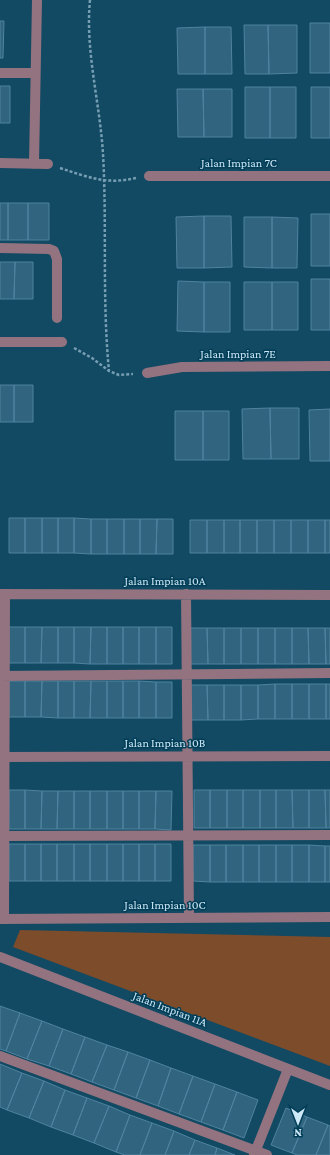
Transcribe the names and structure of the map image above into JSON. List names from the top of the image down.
{
  "streets": {
    "street": [
      "Jalan Impian 7C",
      "Jalan Impian 7E",
      "Jalan Impian 10A",
      "Jalan Impian 10B",
      "Jalan Impian 10C",
      "Jalan Impian 11A"
    ]
  },
  "north": "bottom"
}
